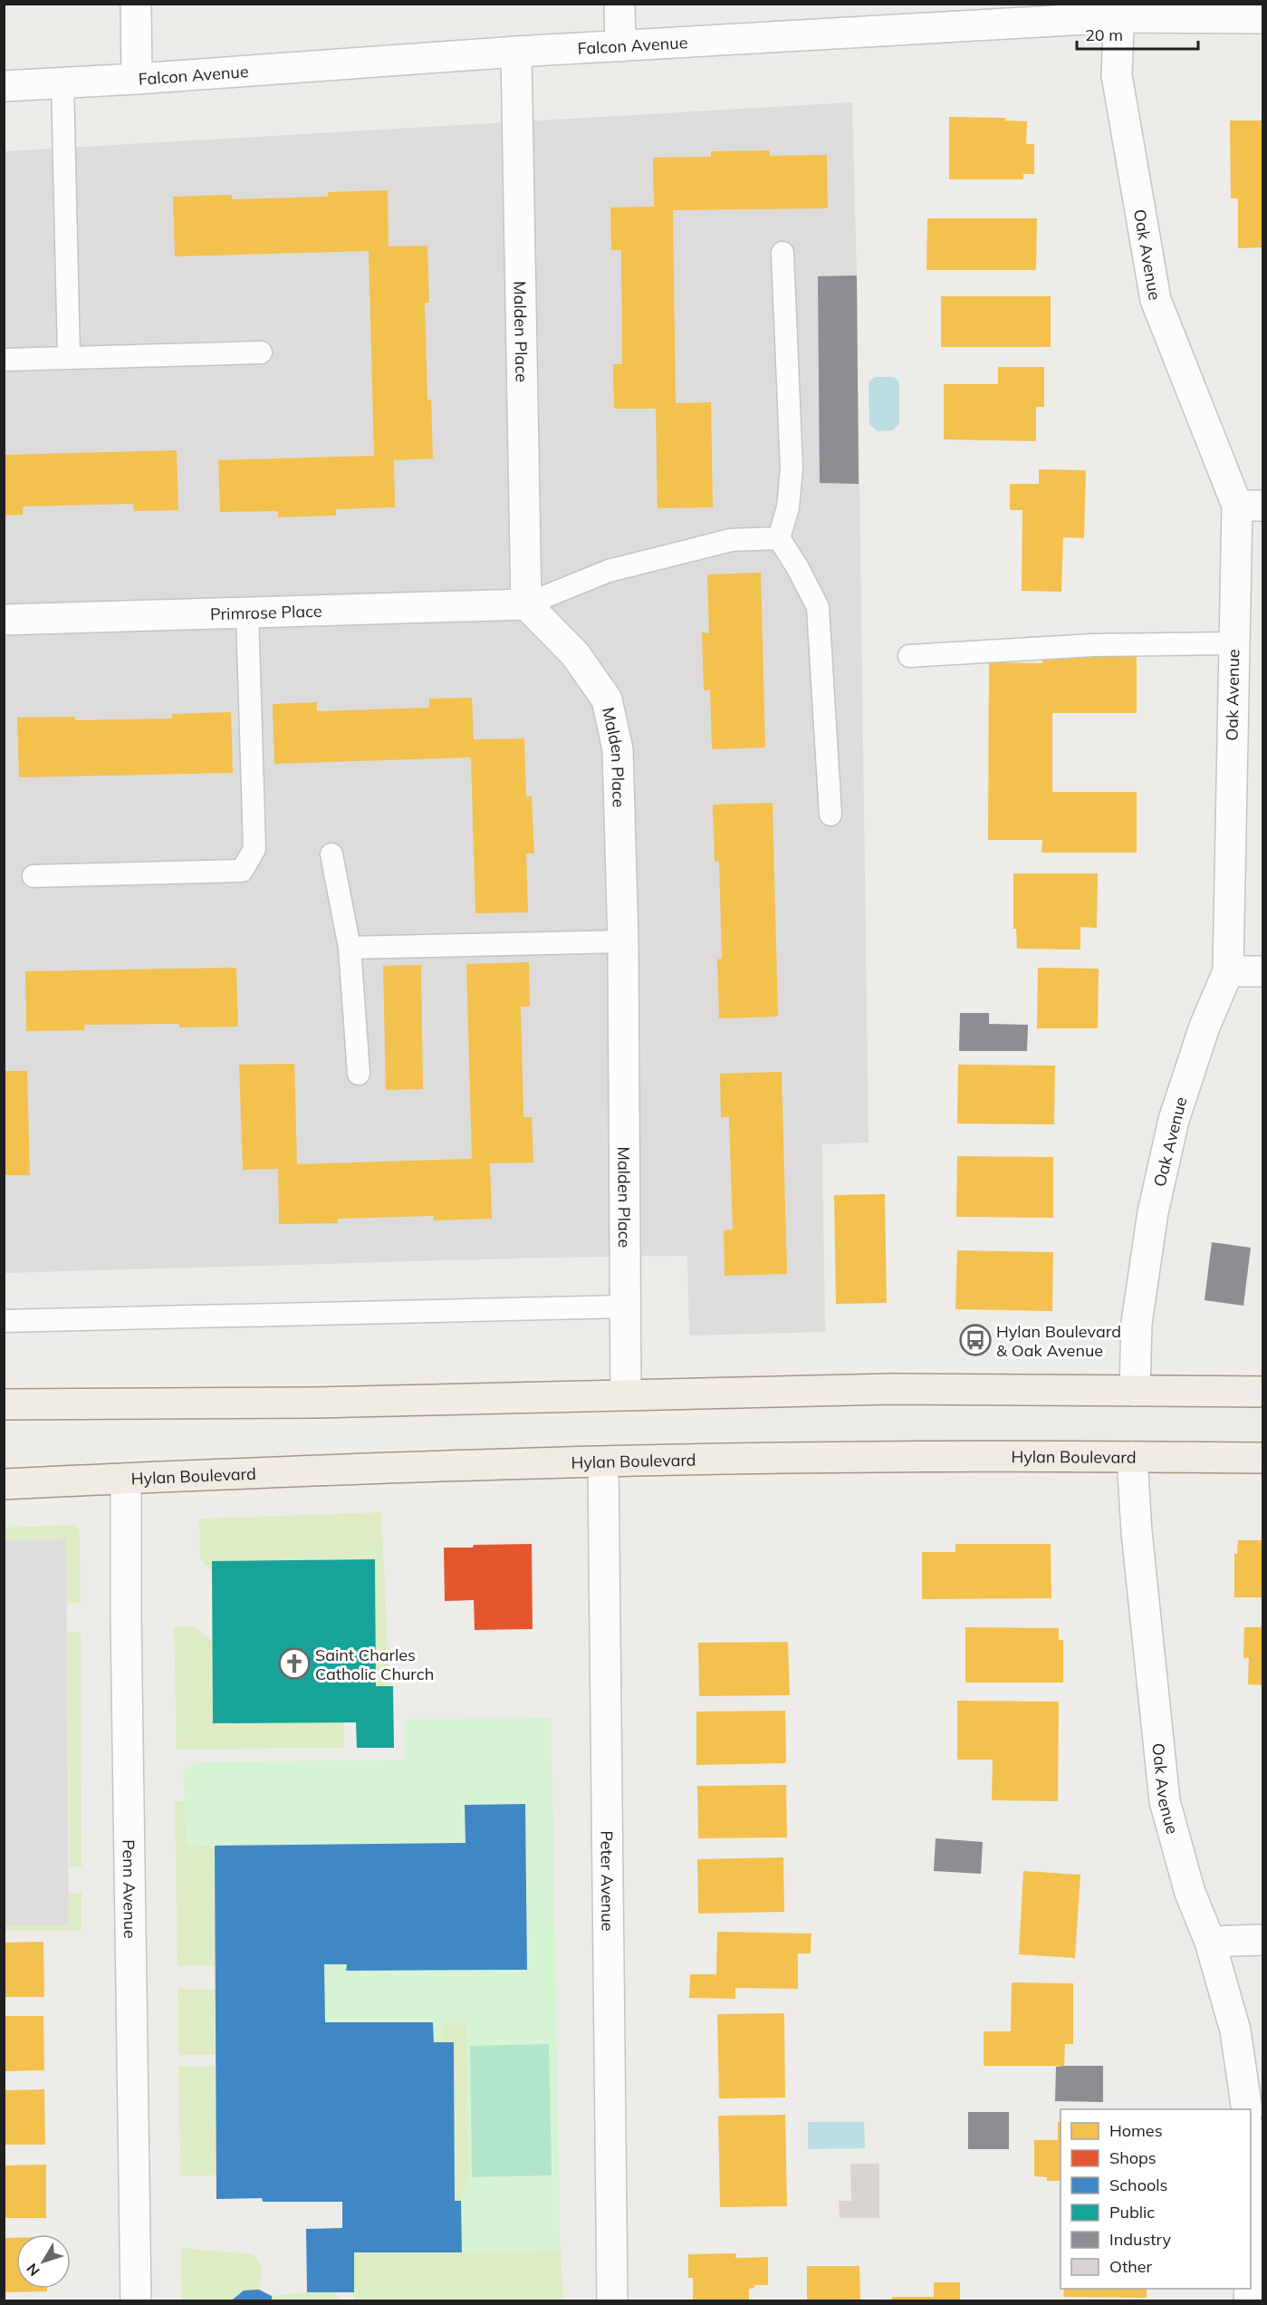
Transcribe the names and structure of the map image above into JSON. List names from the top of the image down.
{
  "streets": {
    "main road": ["Hylan Boulevard"],
    "street": [
      "Falcon Avenue",
      "Oak Avenue",
      "Malden Place",
      "Primrose Place",
      "Peter Avenue",
      "Penn Avenue"
    ]
  },
  "crossings": [
    ["Falcon Avenue", "Oak Avenue"],
    ["Falcon Avenue", "Malden Place"],
    ["Oak Avenue", "Hylan Boulevard"],
    ["Malden Place", "Primrose Place"],
    ["Hylan Boulevard", "Peter Avenue"],
    ["Hylan Boulevard", "Penn Avenue"]
  ],
  "places": {
    "bus stop": ["Hylan Boulevard & Oak Avenue"],
    "church": ["Saint Charles Catholic Church"]
  },
  "legend": [
    "Homes",
    "Shops",
    "Schools",
    "Public",
    "Industry",
    "Other"
  ],
  "scale_bar": "20 m",
  "north": "bottom left"
}
